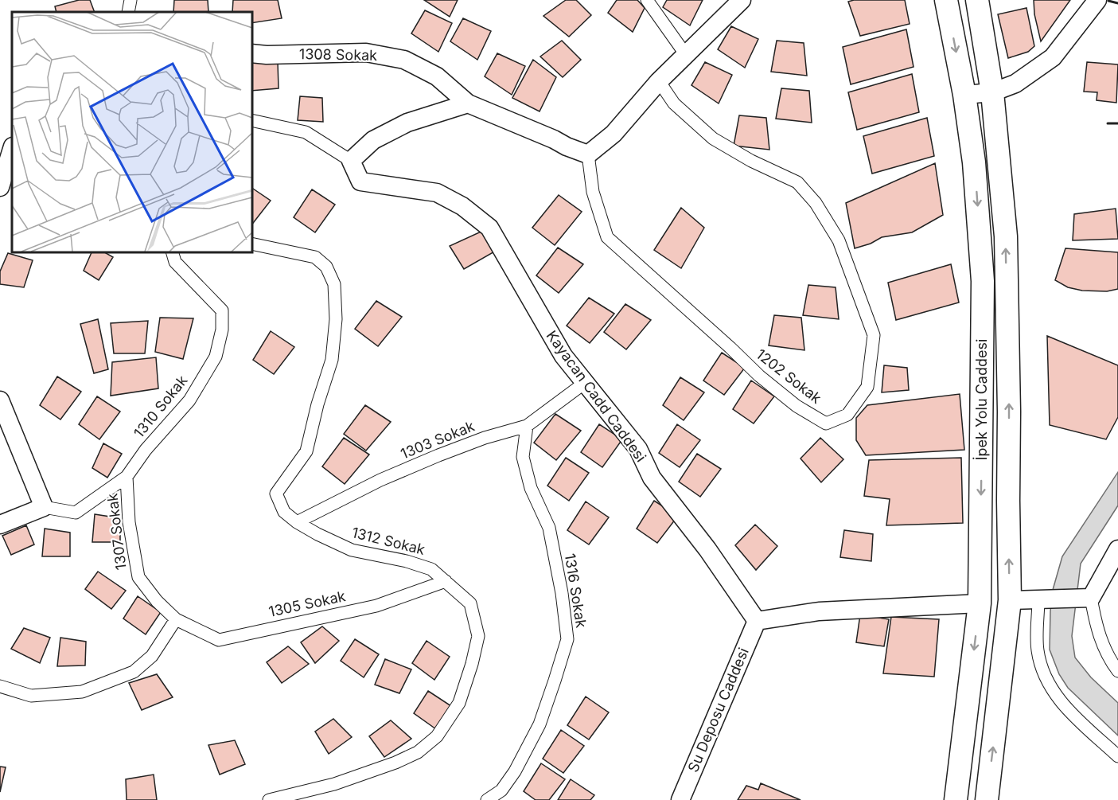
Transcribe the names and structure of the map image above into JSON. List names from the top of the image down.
{
  "streets": {
    "highway": ["İpek Yolu Caddesi"],
    "street": [
      "1308 Sokak",
      "1202 Sokak",
      "Kayacan Cadd Caddesi",
      "1310 Sokak",
      "1303 Sokak",
      "1307 Sokak",
      "1312 Sokak",
      "1316 Sokak",
      "1305 Sokak",
      "Su Deposu Caddesi"
    ]
  },
  "crossings": [
    ["Kayacan Cadd Caddesi", "1303 Sokak"],
    ["Kayacan Cadd Caddesi", "Su Deposu Caddesi"],
    ["1310 Sokak", "1307 Sokak"],
    ["1303 Sokak", "1312 Sokak"],
    ["1303 Sokak", "1316 Sokak"],
    ["1307 Sokak", "1305 Sokak"],
    ["1312 Sokak", "1305 Sokak"]
  ]
}
